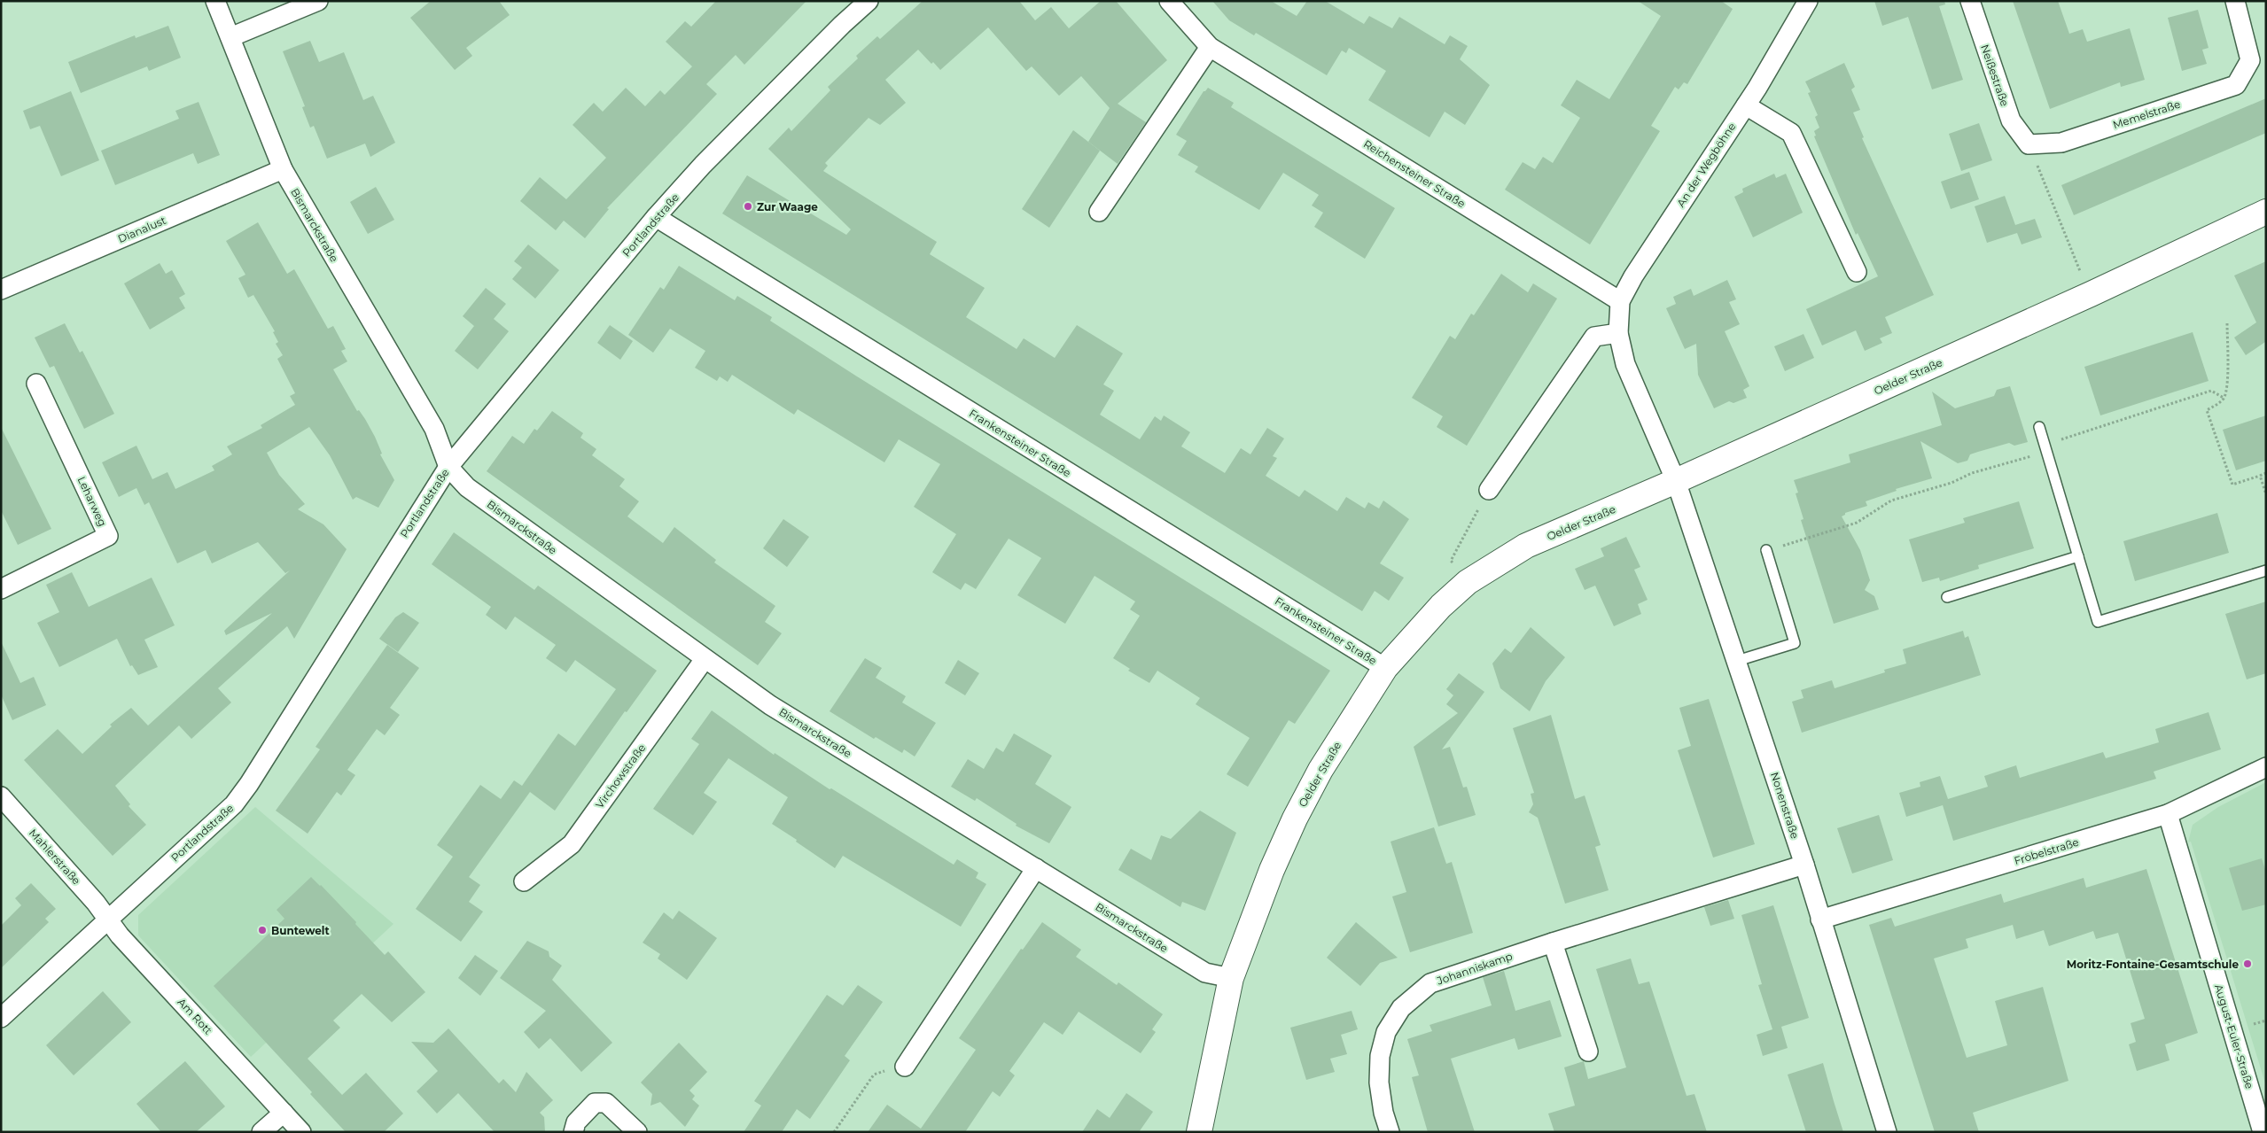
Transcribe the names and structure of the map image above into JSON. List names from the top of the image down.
{
  "streets": {
    "street": [
      "Neißestraße",
      "Memelstraße",
      "An der Wegböhne",
      "Reichensteiner Straße",
      "Bismarckstraße",
      "Portlandstraße",
      "Dianalust",
      "Oelder Straße",
      "Frankensteiner Straße",
      "Leharweg",
      "Virchowstraße",
      "Nonenstraße",
      "Fröbelstraße",
      "Mahlerstraße",
      "Johanniskamp",
      "Am Rott",
      "August-Euler-Straße"
    ]
  },
  "crossings": [
    ["Neißestraße", "Memelstraße"],
    ["An der Wegböhne", "Reichensteiner Straße"],
    ["An der Wegböhne", "Oelder Straße"],
    ["An der Wegböhne", "Nonenstraße"],
    ["Bismarckstraße", "Portlandstraße"],
    ["Bismarckstraße", "Dianalust"],
    ["Bismarckstraße", "Oelder Straße"],
    ["Bismarckstraße", "Virchowstraße"],
    ["Portlandstraße", "Frankensteiner Straße"],
    ["Portlandstraße", "Mahlerstraße"],
    ["Portlandstraße", "Am Rott"],
    ["Oelder Straße", "Frankensteiner Straße"],
    ["Oelder Straße", "Nonenstraße"],
    ["Nonenstraße", "Fröbelstraße"],
    ["Nonenstraße", "Johanniskamp"],
    ["Fröbelstraße", "August-Euler-Straße"],
    ["Mahlerstraße", "Am Rott"]
  ],
  "places": ["Zur Waage", "Buntewelt", "Moritz-Fontaine-Gesamtschule"]
}
